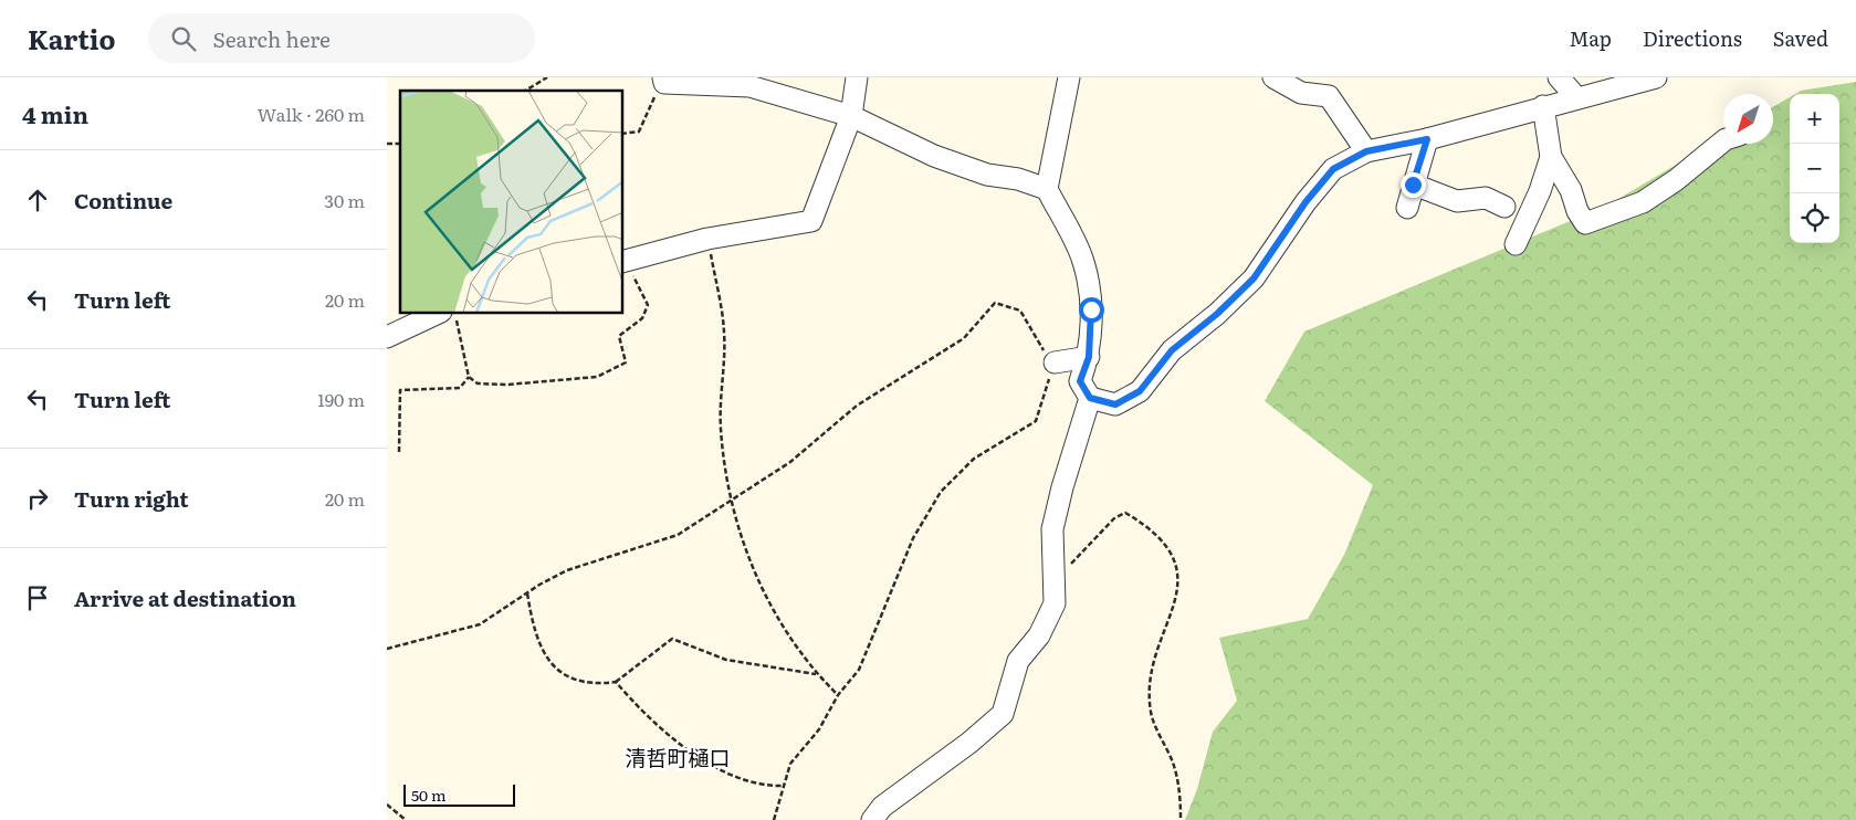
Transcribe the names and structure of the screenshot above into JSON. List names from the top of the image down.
{
  "districts": ["清哲町樋口"],
  "scale_bar": "50 m",
  "north": "bottom left",
  "page": {
    "header": "Kartio",
    "search": "Search here",
    "nav": ["Map", "Directions", "Saved"],
    "heading": ["4 min", "Walk · 260 m"],
    "map_buttons": ["+", "−"],
    "list": [
      ["Continue", "30 m"],
      ["Turn left", "20 m"],
      ["Turn left", "190 m"],
      ["Turn right", "20 m"],
      "Arrive at destination"
    ],
    "scale": "50 m"
  }
}
